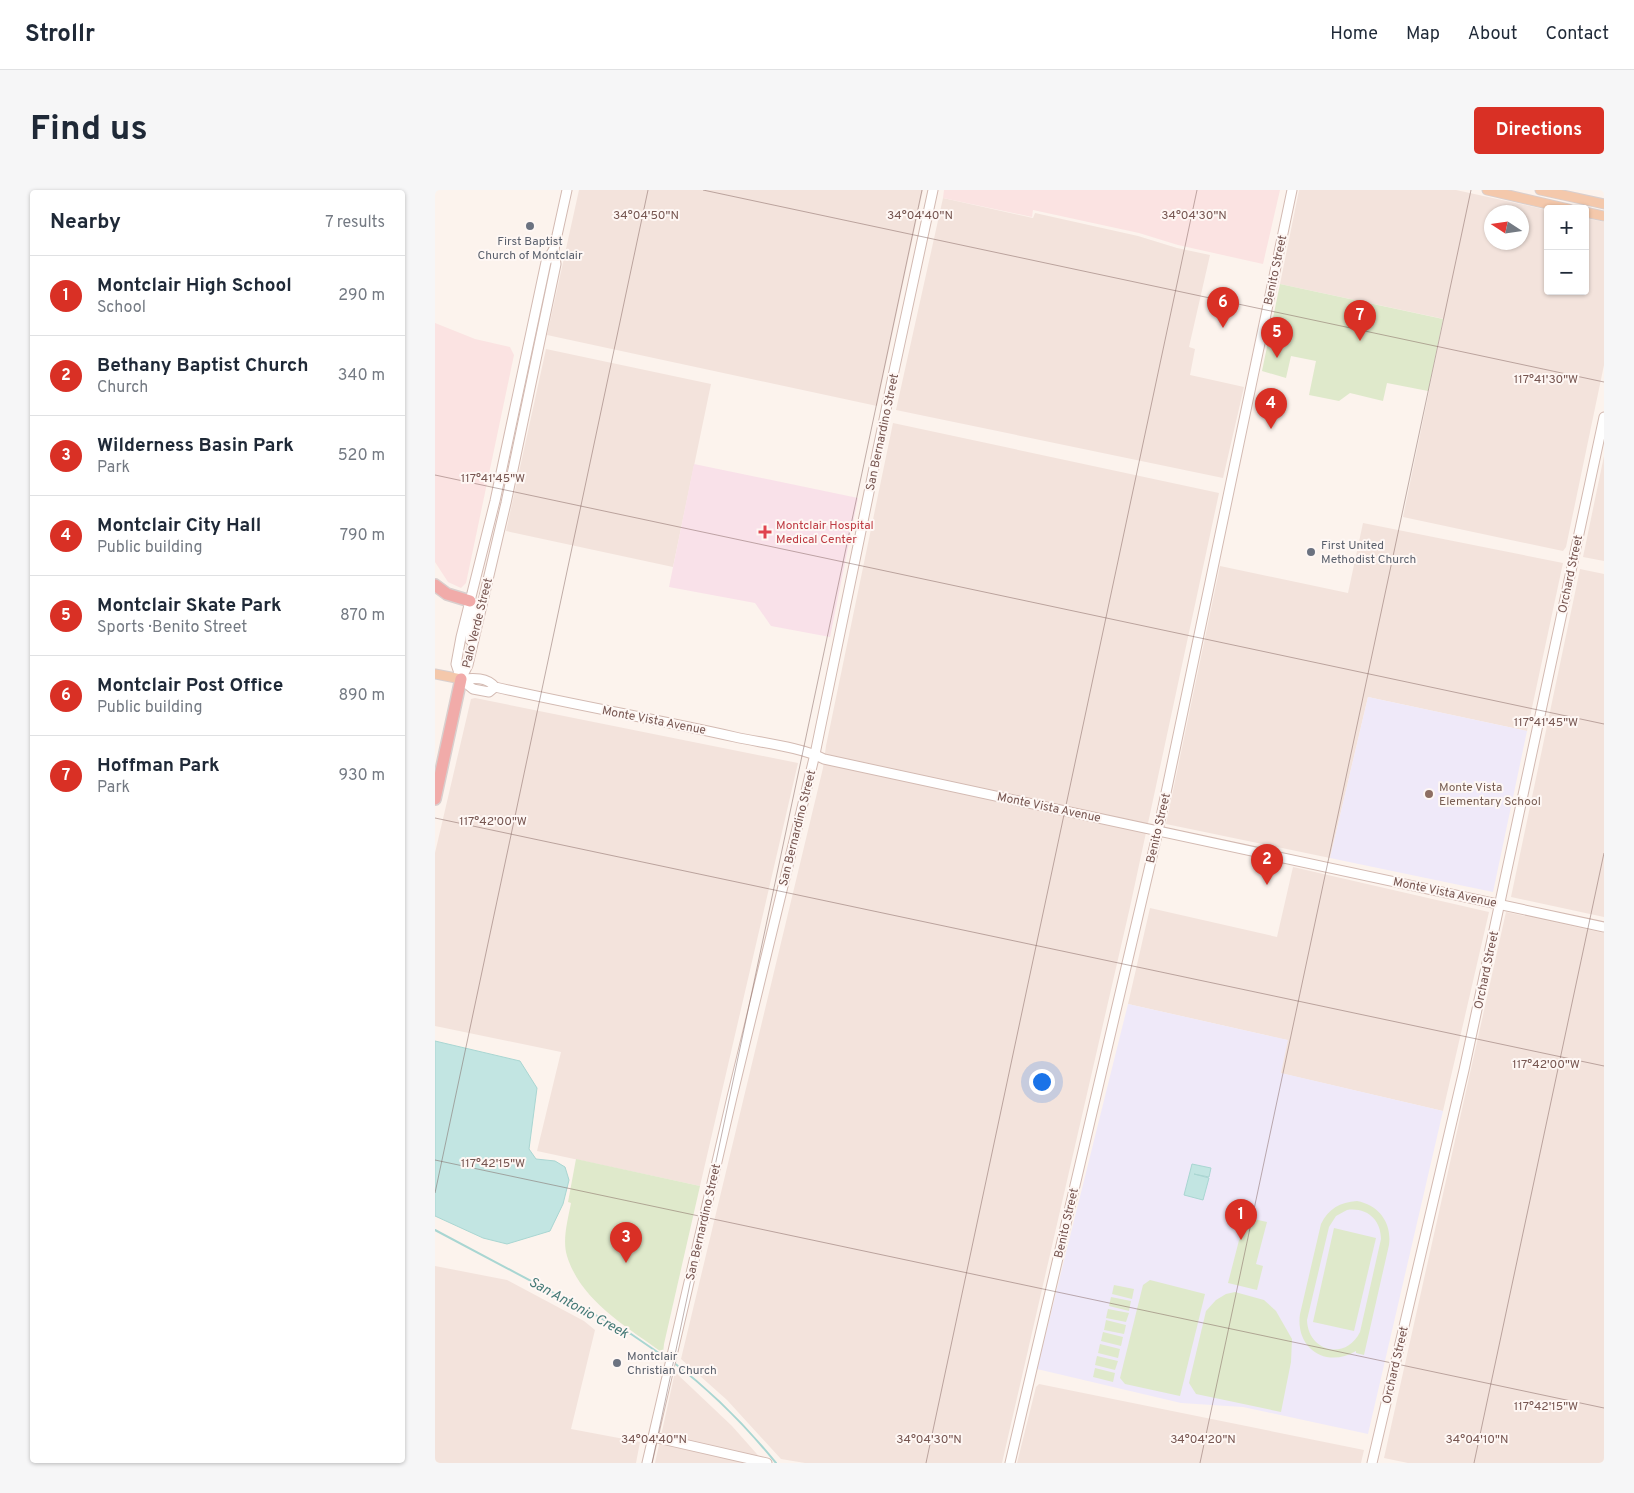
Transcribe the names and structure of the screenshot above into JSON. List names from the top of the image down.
{
  "streets": {
    "main road": ["Monte Vista Avenue"],
    "street": [
      "Benito Street",
      "San Bernardino Street",
      "Orchard Street",
      "Palo Verde Street"
    ]
  },
  "crossings": [
    ["Benito Street", "Monte Vista Avenue"],
    ["San Bernardino Street", "Monte Vista Avenue"],
    ["Orchard Street", "Monte Vista Avenue"],
    ["Palo Verde Street", "Monte Vista Avenue"]
  ],
  "water": ["San Antonio Creek"],
  "places": {
    "other": [
      "First Baptist Church of Montclair",
      "First United Methodist Church",
      "Monte Vista Elementary School",
      "Montclair Christian Church"
    ],
    "health": ["Montclair Hospital Medical Center"]
  },
  "north": "left",
  "page": {
    "header": "Strollr",
    "nav": [
      "Home",
      "Map",
      "About",
      "Contact"
    ],
    "buttons": "Directions",
    "title": "Find us",
    "heading": ["Nearby", "7 results"],
    "map_buttons": ["+", "−"],
    "list": [
      {
        "mark": "1",
        "name": "Montclair High School",
        "note": "School",
        "value": "290 m"
      },
      {
        "mark": "2",
        "name": "Bethany Baptist Church",
        "note": "Church",
        "value": "340 m"
      },
      {
        "mark": "3",
        "name": "Wilderness Basin Park",
        "note": "Park",
        "value": "520 m"
      },
      {
        "mark": "4",
        "name": "Montclair City Hall",
        "note": "Public building",
        "value": "790 m"
      },
      {
        "mark": "5",
        "name": "Montclair Skate Park",
        "note": "Sports · Benito Street",
        "value": "870 m"
      },
      {
        "mark": "6",
        "name": "Montclair Post Office",
        "note": "Public building",
        "value": "890 m"
      },
      {
        "mark": "7",
        "name": "Hoffman Park",
        "note": "Park",
        "value": "930 m"
      }
    ],
    "pins": [
      "6",
      "7",
      "5",
      "4",
      "2",
      "1",
      "3"
    ]
  },
  "coordinates": [
    "34°04'50\"N",
    "34°04'40\"N",
    "34°04'30\"N",
    "117°41'30\"W",
    "117°41'45\"W",
    "117°42'00\"W",
    "117°42'15\"W",
    "34°04'20\"N",
    "34°04'10\"N"
  ]
}
